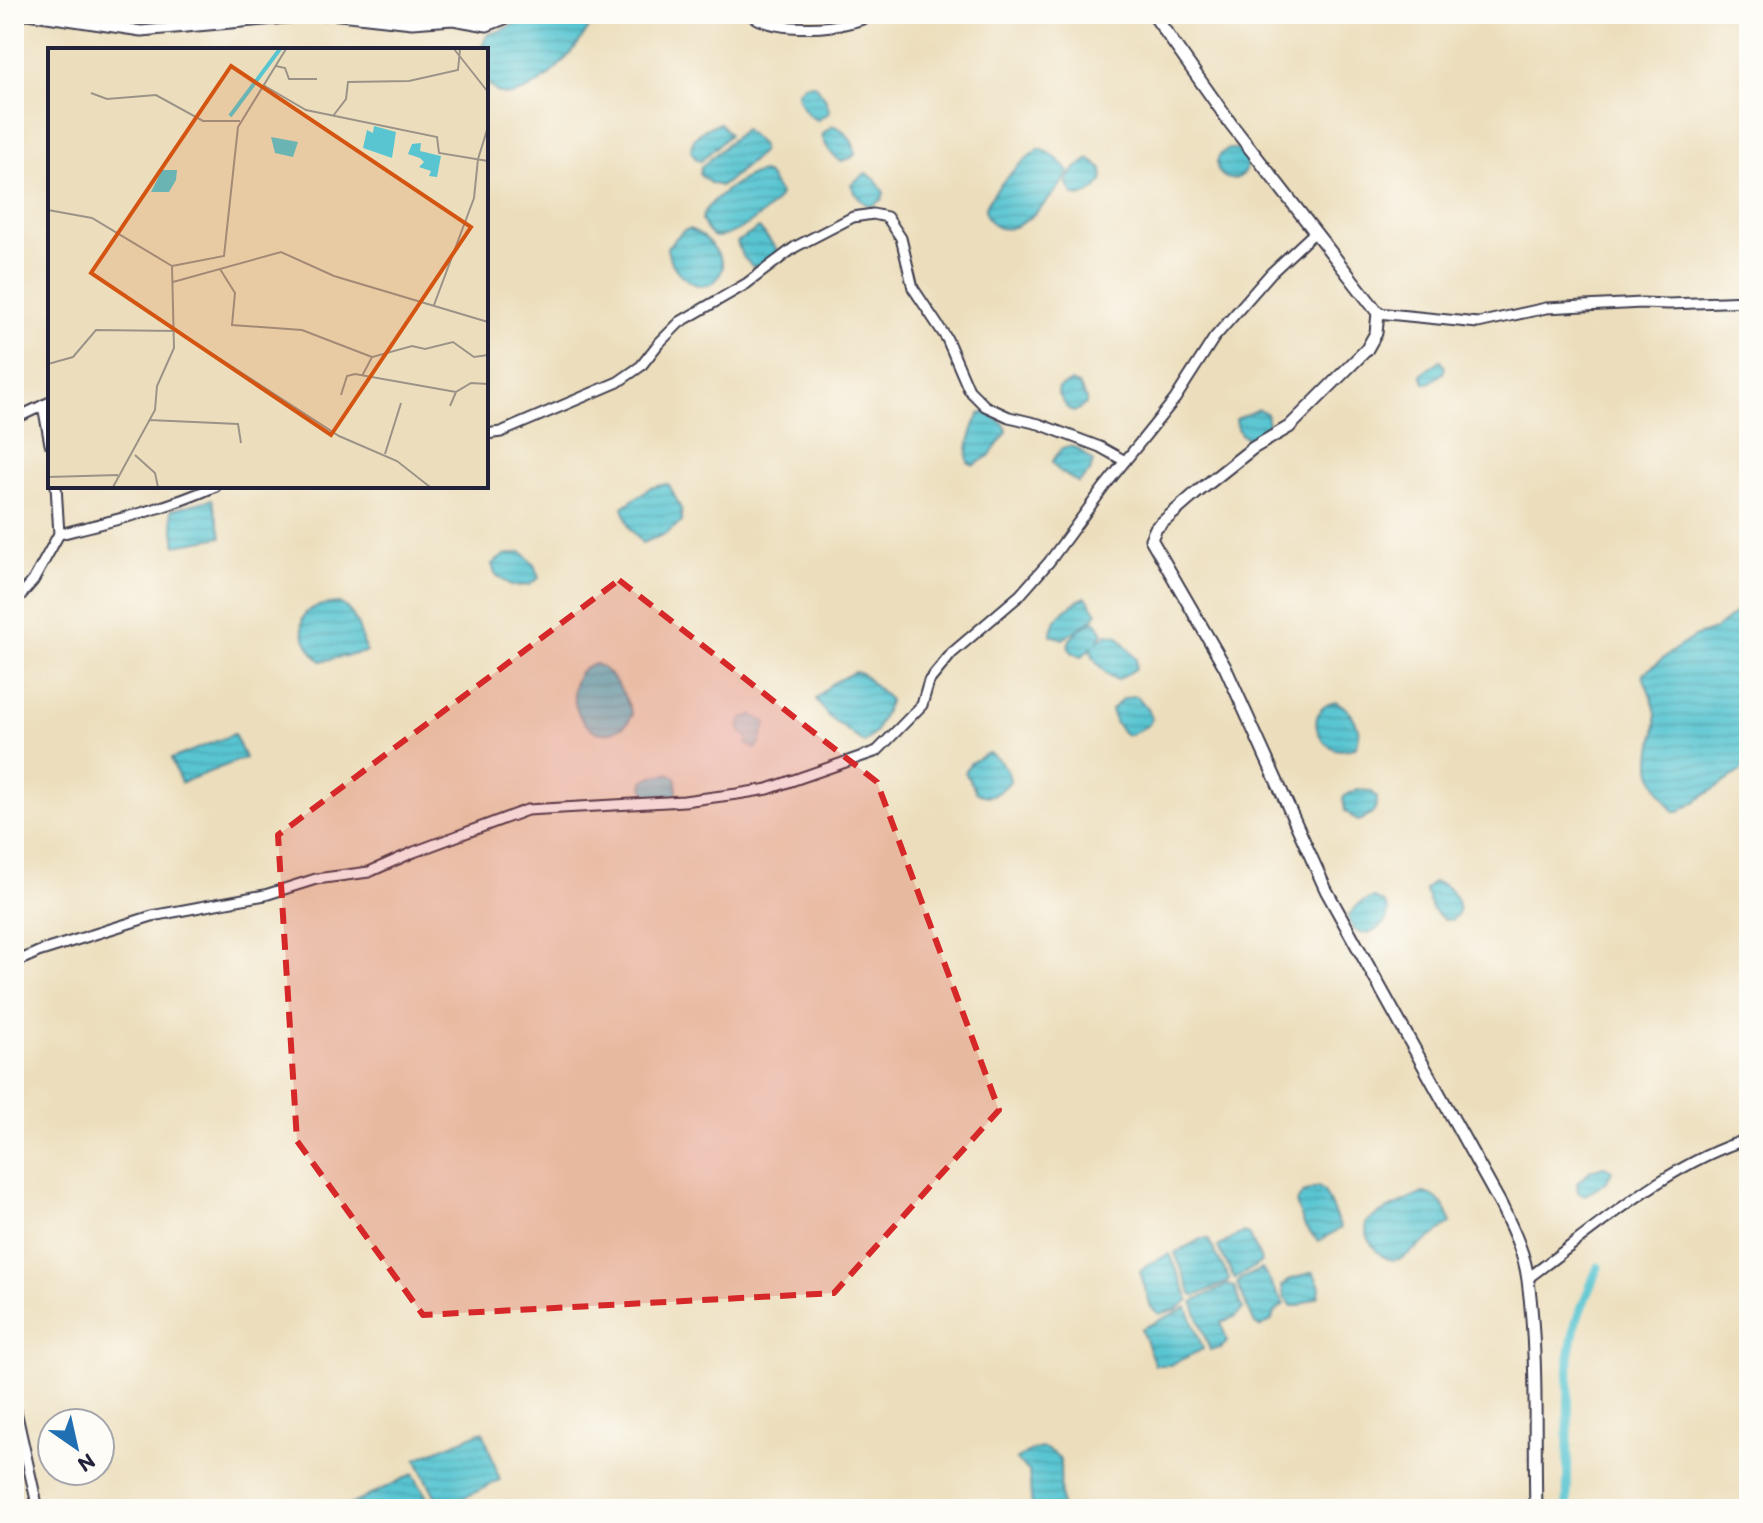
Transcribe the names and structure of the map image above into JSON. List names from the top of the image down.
{
  "north": "bottom right"
}
